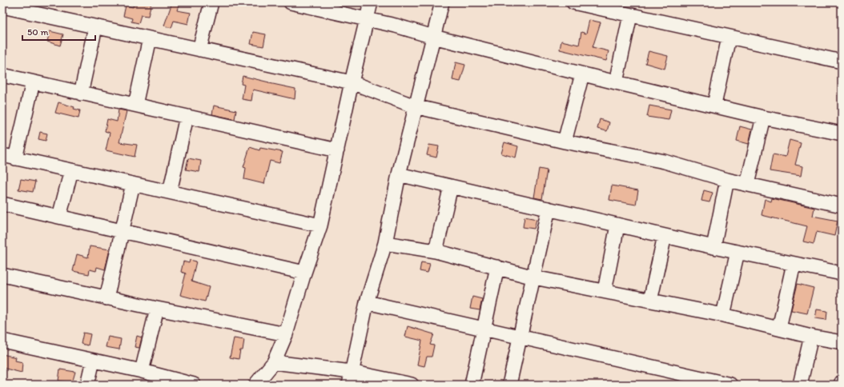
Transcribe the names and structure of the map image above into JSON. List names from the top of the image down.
{
  "scale_bar": "50 m"
}
